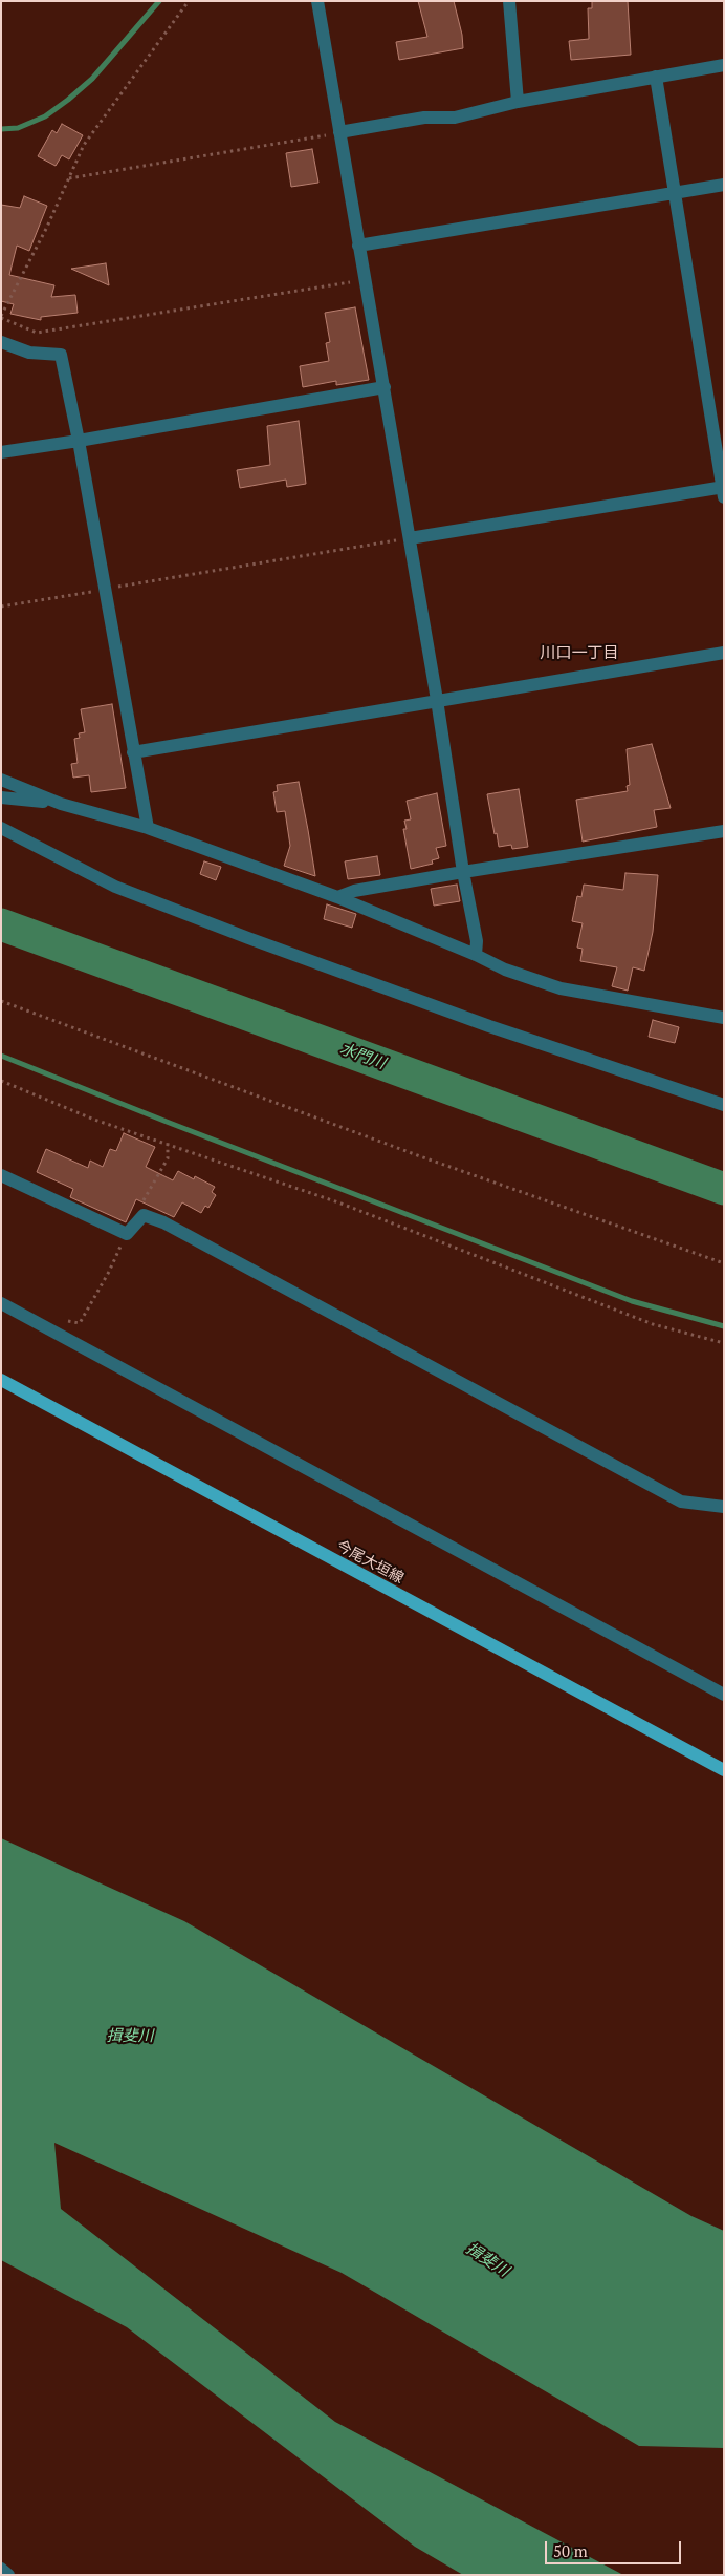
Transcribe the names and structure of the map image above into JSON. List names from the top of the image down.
{
  "streets": {
    "main road": ["今尾大垣線"]
  },
  "districts": ["川口一丁目"],
  "water": ["水門川", "揖斐川"],
  "scale_bar": "50 m"
}
